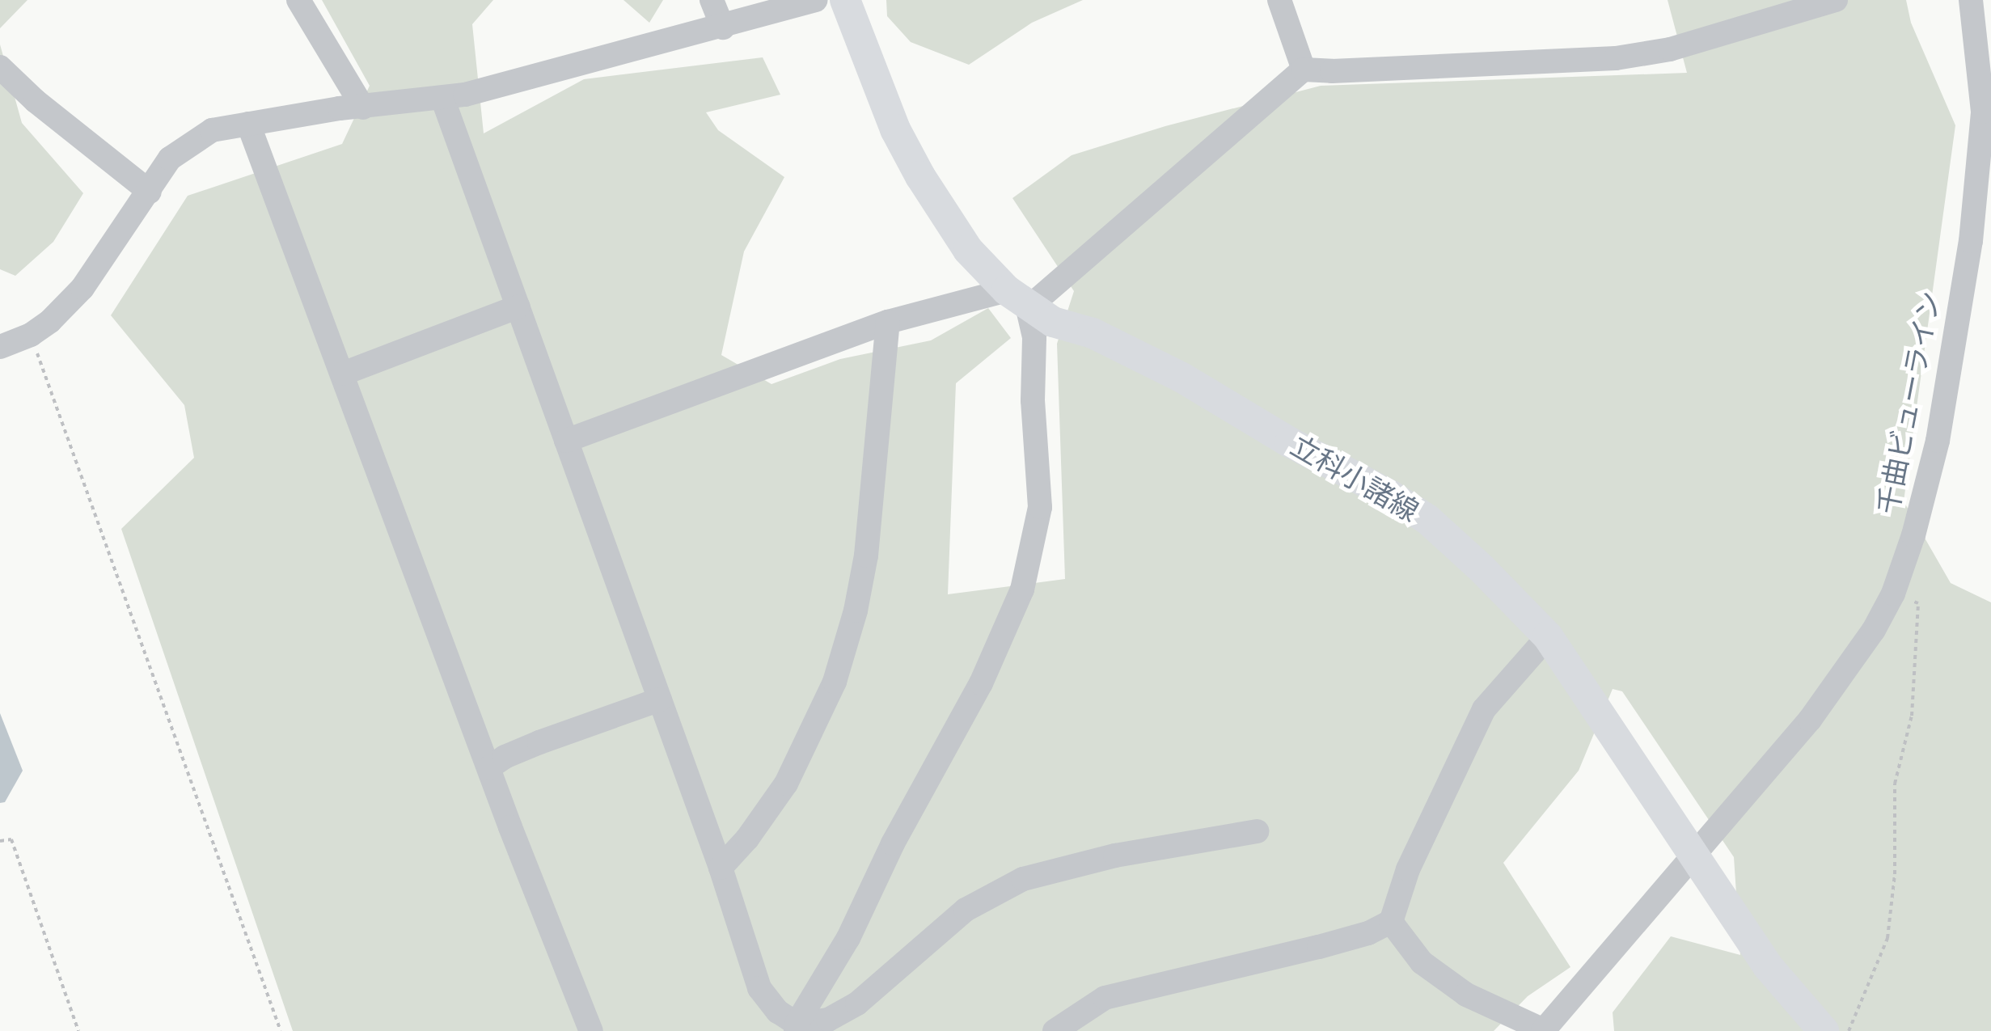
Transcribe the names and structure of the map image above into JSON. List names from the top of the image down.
{
  "streets": {
    "main road": ["立科小諸線"],
    "street": ["千曲ビューライン"]
  },
  "crossings": [
    ["千曲ビューライン", "立科小諸線"]
  ]
}
